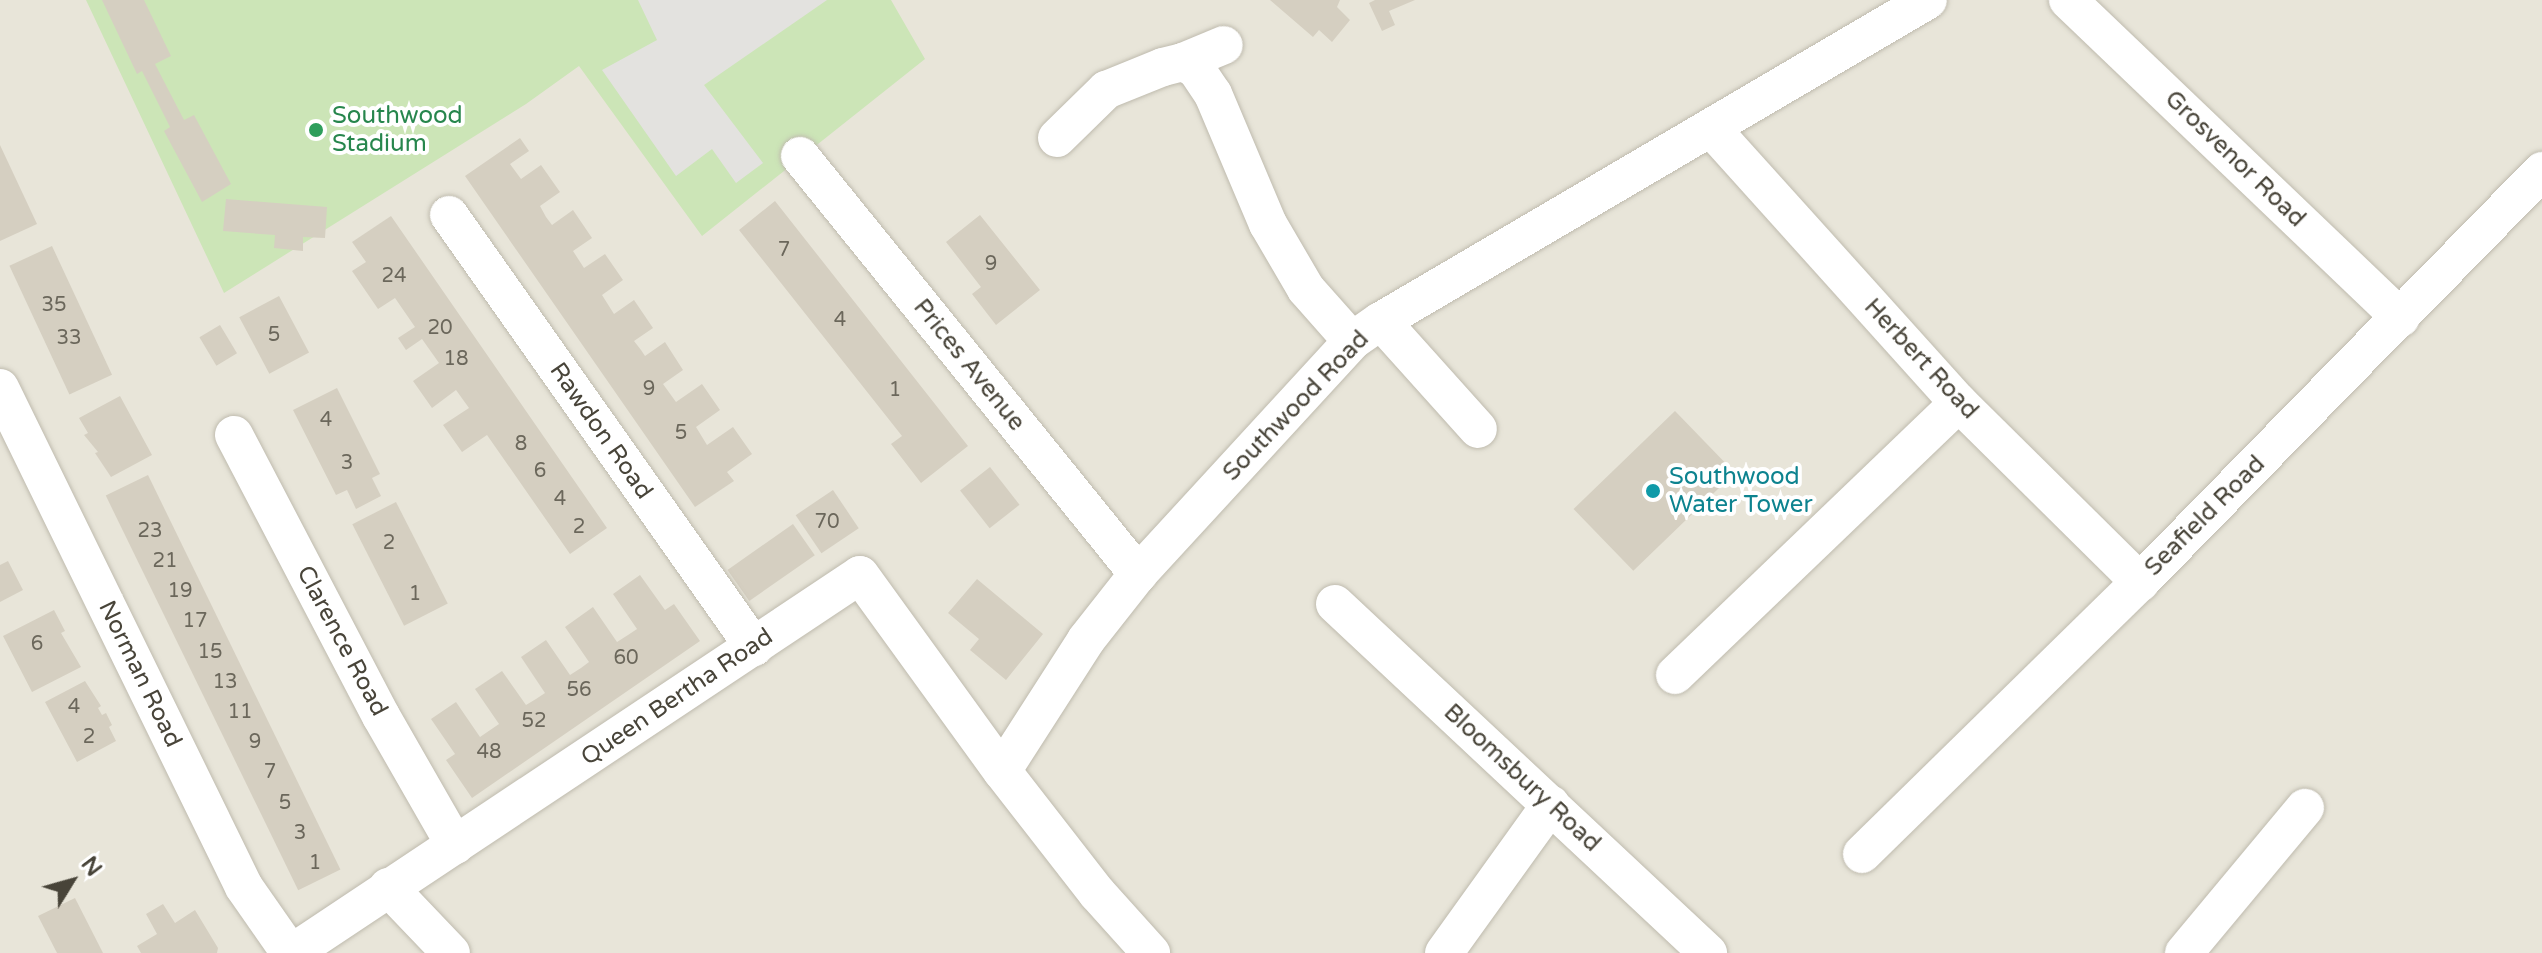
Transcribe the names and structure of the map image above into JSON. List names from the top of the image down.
{
  "streets": {
    "street": [
      "Grosvenor Road",
      "Herbert Road",
      "Prices Avenue",
      "Southwood Road",
      "Rawdon Road",
      "Seafield Road",
      "Clarence Road",
      "Norman Road",
      "Queen Bertha Road",
      "Bloomsbury Road"
    ]
  },
  "crossings": [
    ["Grosvenor Road", "Seafield Road"],
    ["Herbert Road", "Southwood Road"],
    ["Herbert Road", "Seafield Road"],
    ["Prices Avenue", "Southwood Road"],
    ["Southwood Road", "Queen Bertha Road"],
    ["Rawdon Road", "Queen Bertha Road"],
    ["Clarence Road", "Queen Bertha Road"],
    ["Norman Road", "Queen Bertha Road"]
  ],
  "places": ["Southwood Stadium", "Southwood Water Tower"],
  "house_numbers": [
    "7",
    "9",
    "24",
    "35",
    "4",
    "20",
    "5",
    "33",
    "18",
    "9",
    "1",
    "4",
    "5",
    "8",
    "3",
    "6",
    "4",
    "70",
    "2",
    "23",
    "2",
    "21",
    "19",
    "1",
    "17",
    "6",
    "15",
    "60",
    "13",
    "56",
    "4",
    "11",
    "52",
    "2",
    "9",
    "48",
    "7",
    "5",
    "3",
    "1"
  ],
  "north": "top right"
}
